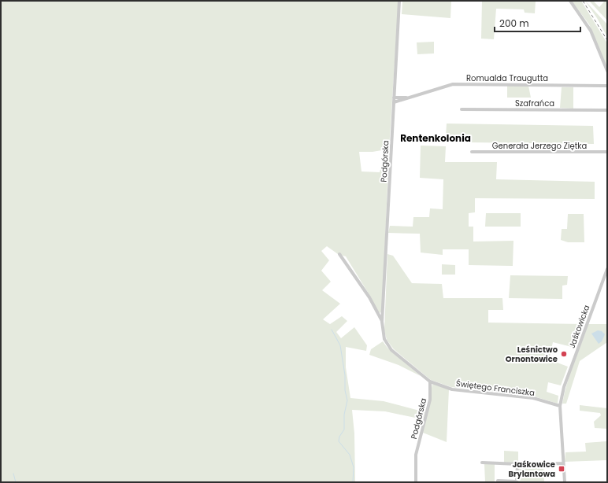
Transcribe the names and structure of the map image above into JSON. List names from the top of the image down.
{
  "streets": {
    "street": [
      "Romualda Traugutta",
      "Szafrańca",
      "Generała Jerzego Ziętka",
      "Podgórska",
      "Jaśkowicka",
      "Świętego Franciszka"
    ]
  },
  "crossings": [
    ["Romualda Traugutta", "Podgórska"],
    ["Podgórska", "Świętego Franciszka"],
    ["Jaśkowicka", "Świętego Franciszka"]
  ],
  "districts": ["Rentenkolonia"],
  "places": {
    "other": ["Leśnictwo Ornontowice"],
    "transit": ["Jaśkowice Brylantowa"]
  },
  "scale_bar": "200 m"
}
